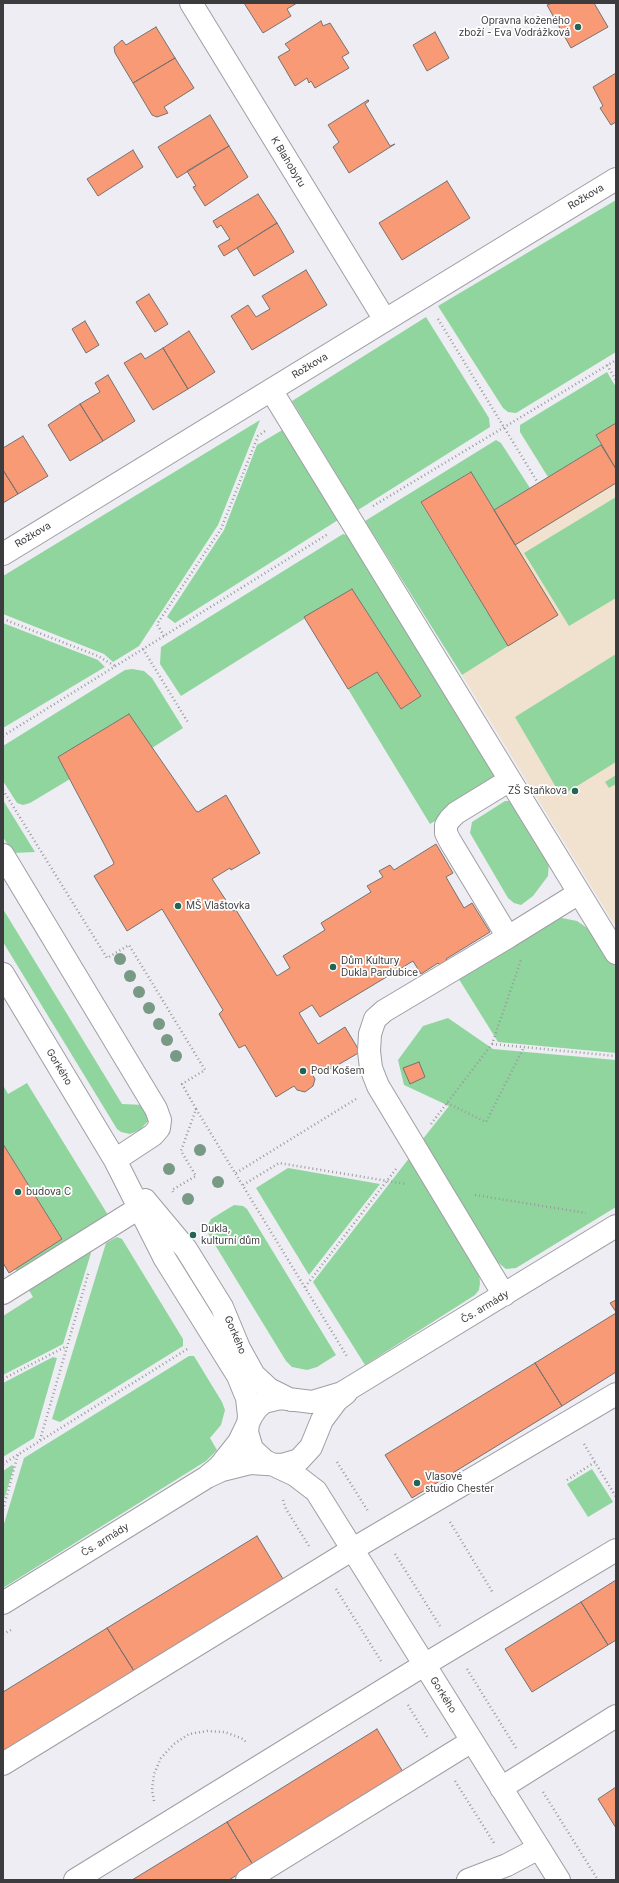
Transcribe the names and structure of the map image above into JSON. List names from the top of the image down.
{
  "streets": {
    "street": [
      "K Blahobytu",
      "Rožkova",
      "Gorkého",
      "Čs. armády"
    ]
  },
  "crossings": [
    ["K Blahobytu", "Rožkova"],
    ["Gorkého", "Čs. armády"]
  ],
  "places": [
    "Opravna koženého zboží - Eva Vodrážková",
    "ZŠ Staňkova",
    "MŠ Vlaštovka",
    "Dům Kultury Dukla Pardubice",
    "Pod Košem",
    "budova C",
    "Dukla, kulturní dům",
    "Vlasové studio Chester"
  ]
}
